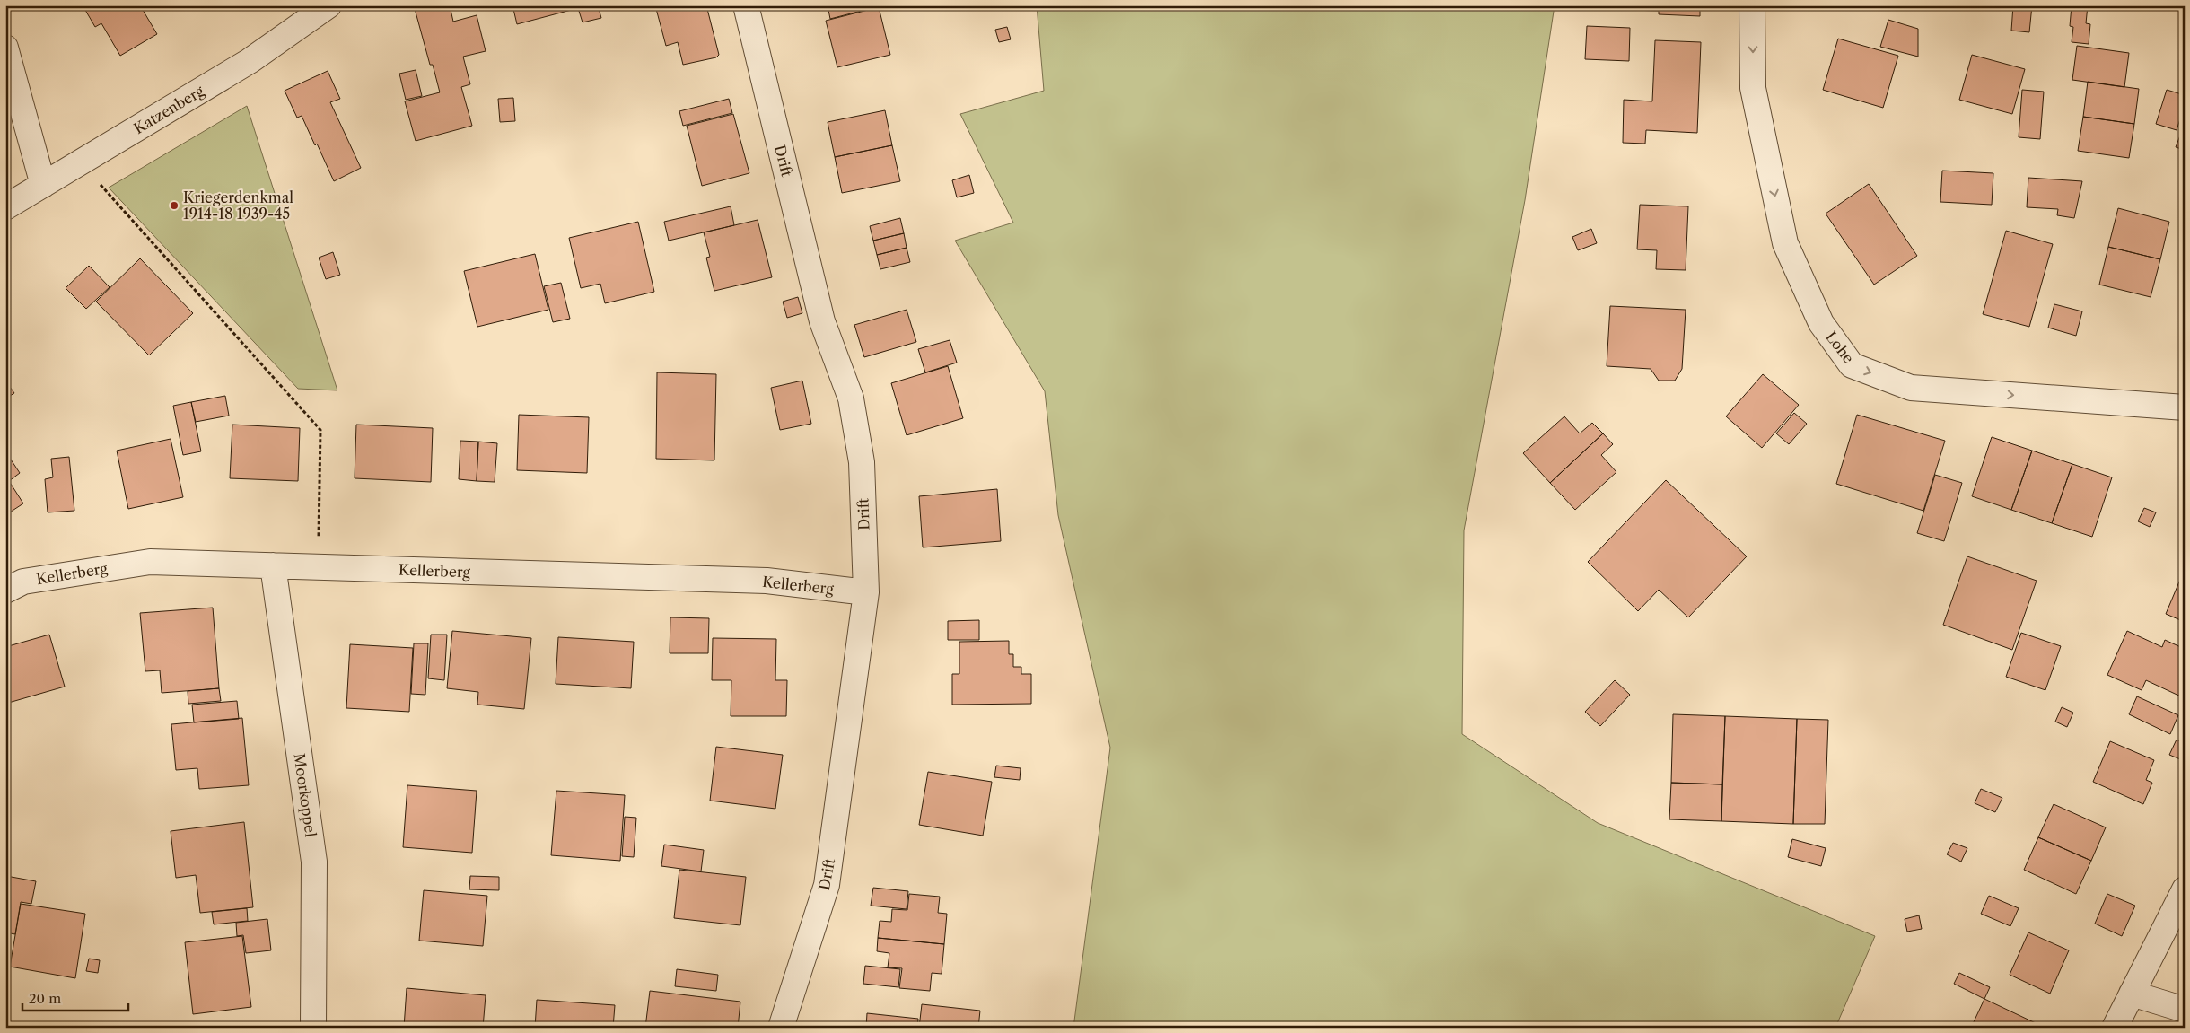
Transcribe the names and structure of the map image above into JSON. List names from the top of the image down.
{
  "streets": {
    "street": [
      "Katzenberg",
      "Drift",
      "Lohe",
      "Kellerberg",
      "Moorkoppel"
    ]
  },
  "crossings": [
    ["Drift", "Kellerberg"],
    ["Kellerberg", "Moorkoppel"]
  ],
  "one_way": ["Lohe"],
  "places": ["Kriegerdenkmal 1914-18 1939-45"],
  "scale_bar": "20 m"
}
